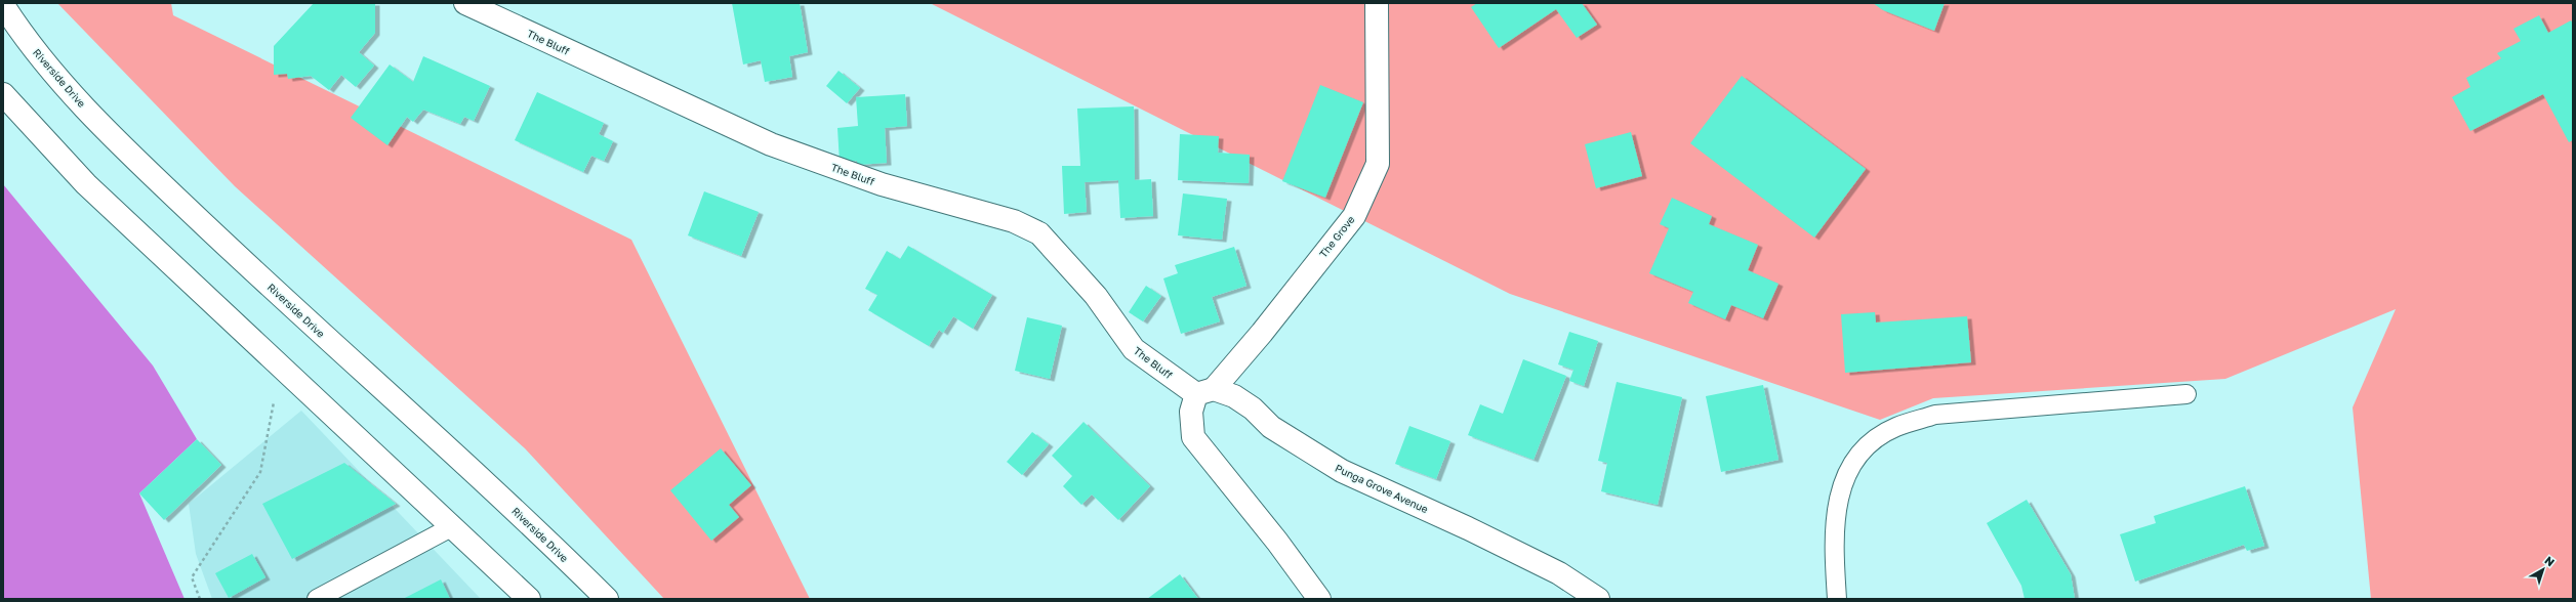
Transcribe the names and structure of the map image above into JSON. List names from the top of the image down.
{
  "streets": {
    "street": [
      "The Bluff",
      "Riverside Drive",
      "The Grove",
      "Punga Grove Avenue"
    ]
  },
  "crossings": [
    ["The Bluff", "The Grove"],
    ["The Bluff", "Punga Grove Avenue"],
    ["The Grove", "Punga Grove Avenue"]
  ],
  "north": "top right"
}
